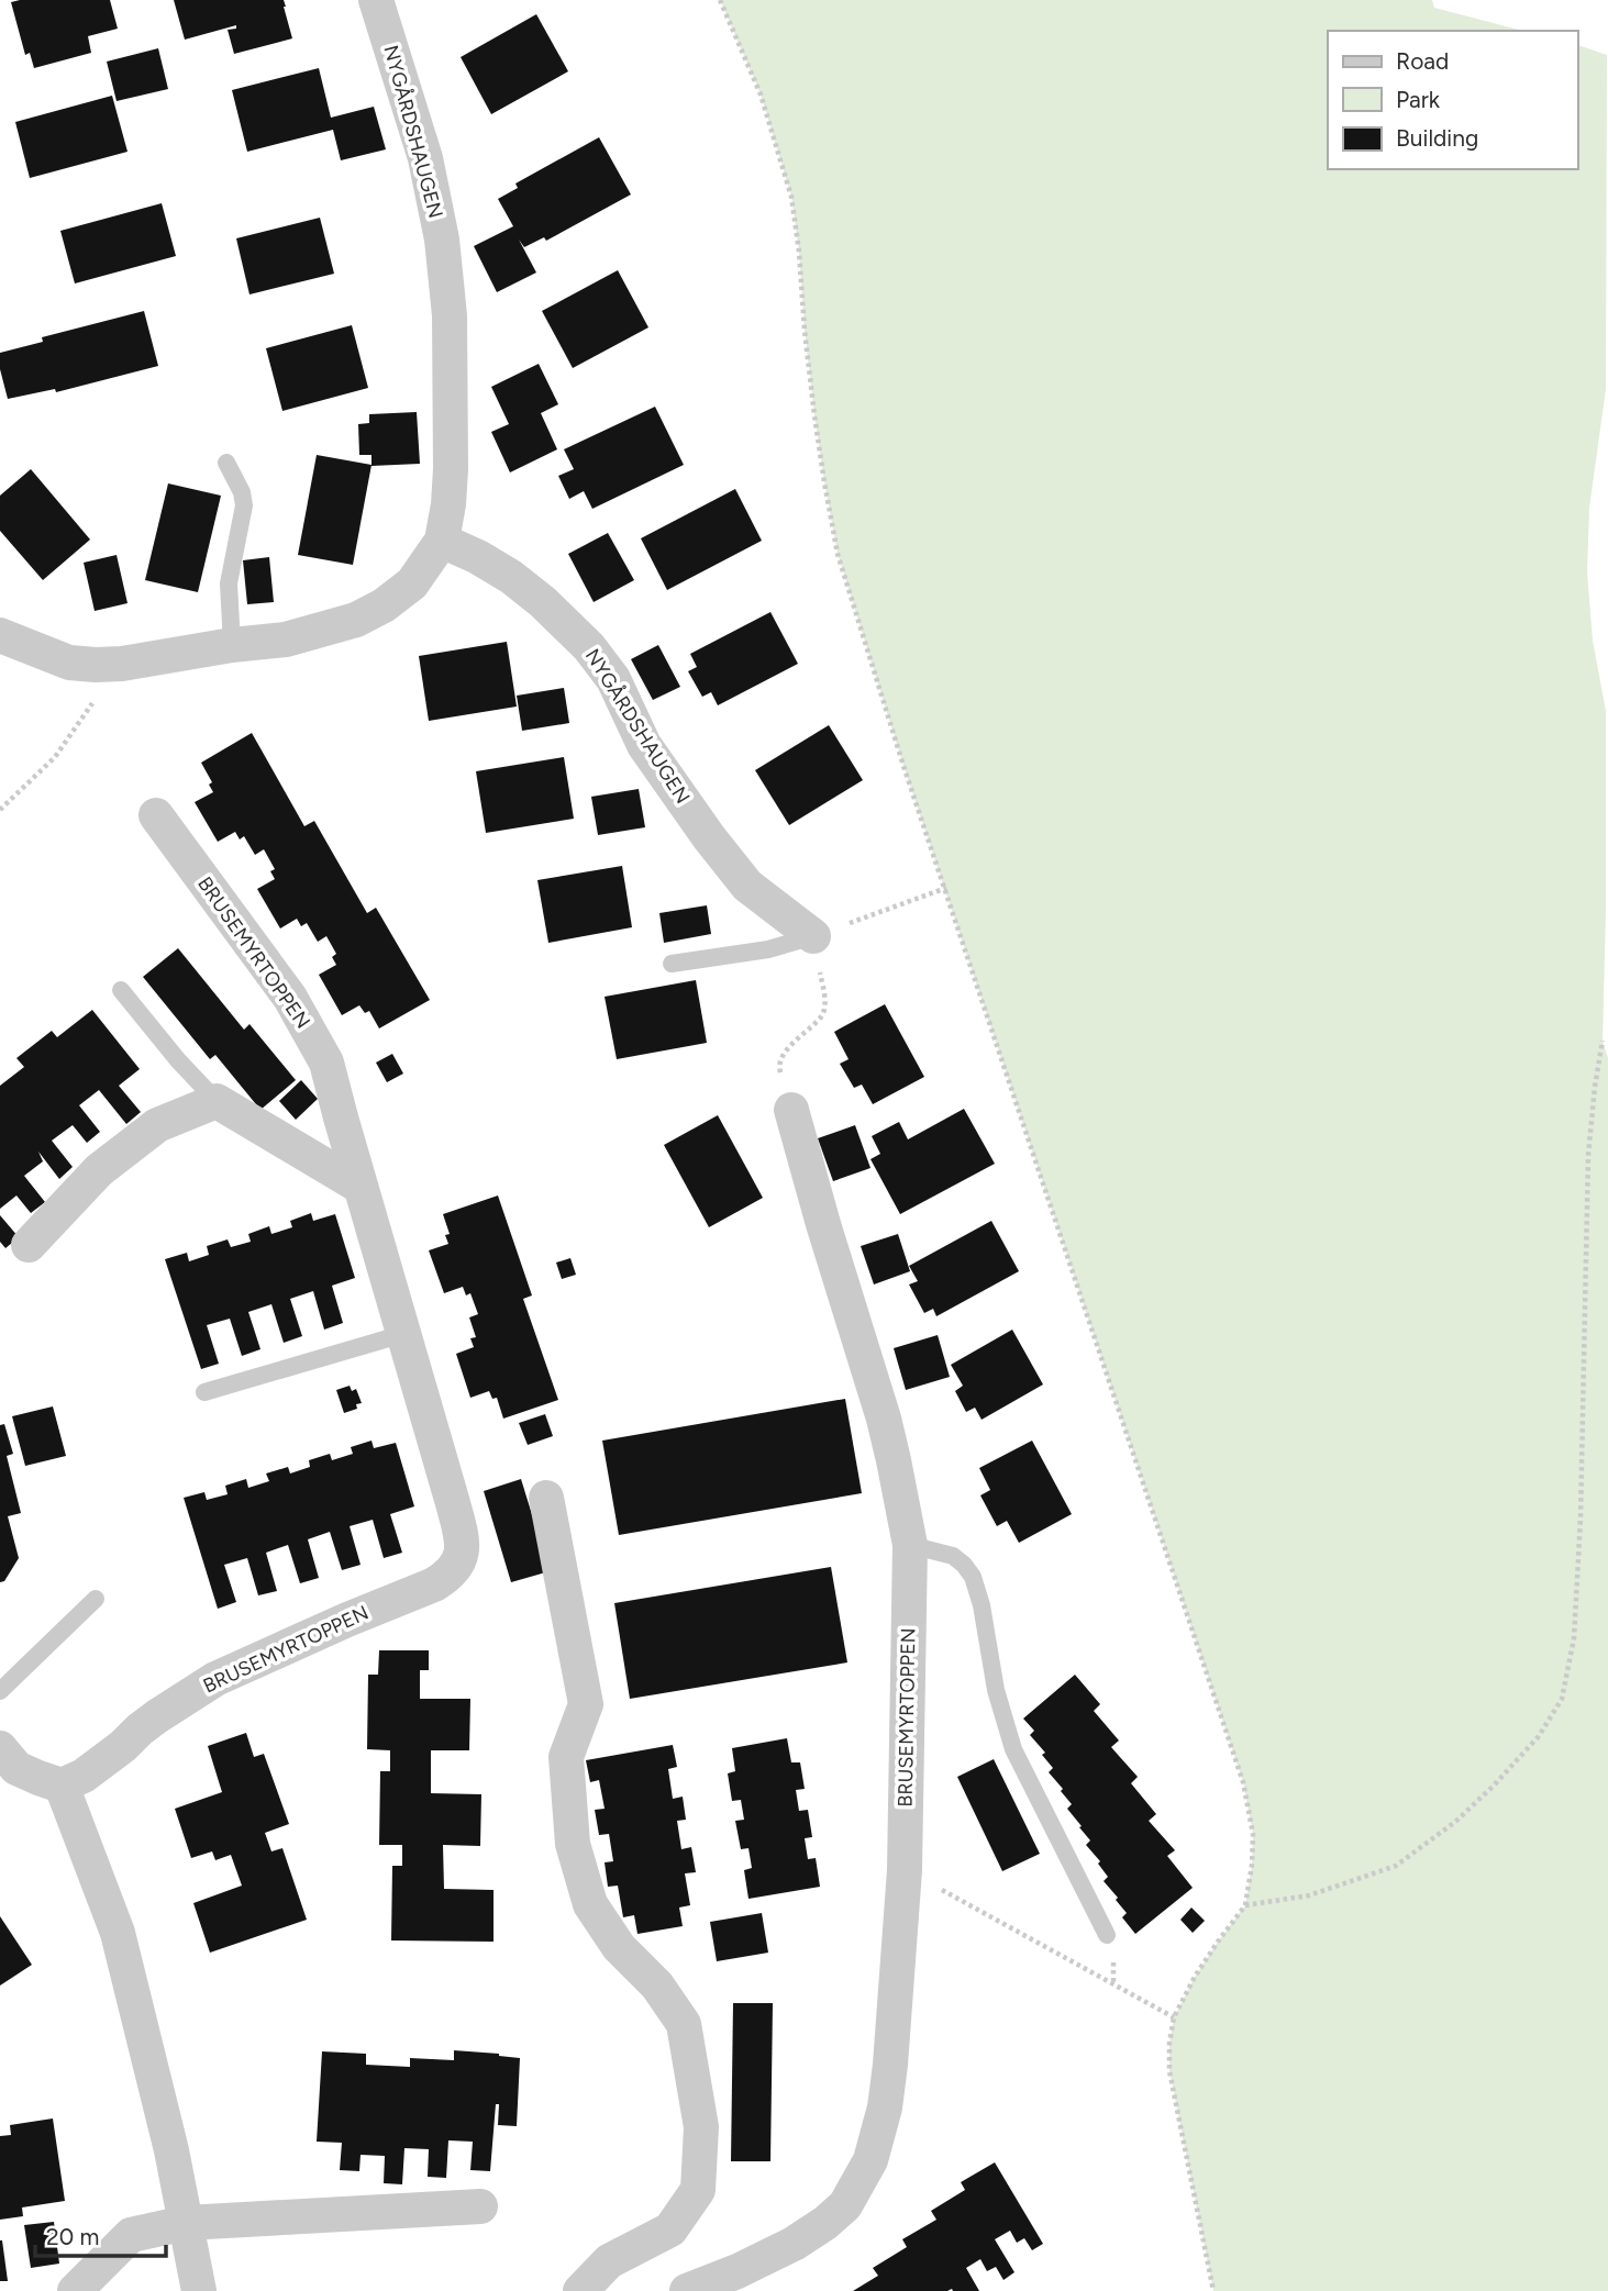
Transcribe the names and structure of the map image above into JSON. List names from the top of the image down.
{
  "streets": {
    "street": ["NYGÅRDSHAUGEN", "BRUSEMYRTOPPEN"]
  },
  "legend": ["Road", "Park", "Building"],
  "scale_bar": "20 m"
}
